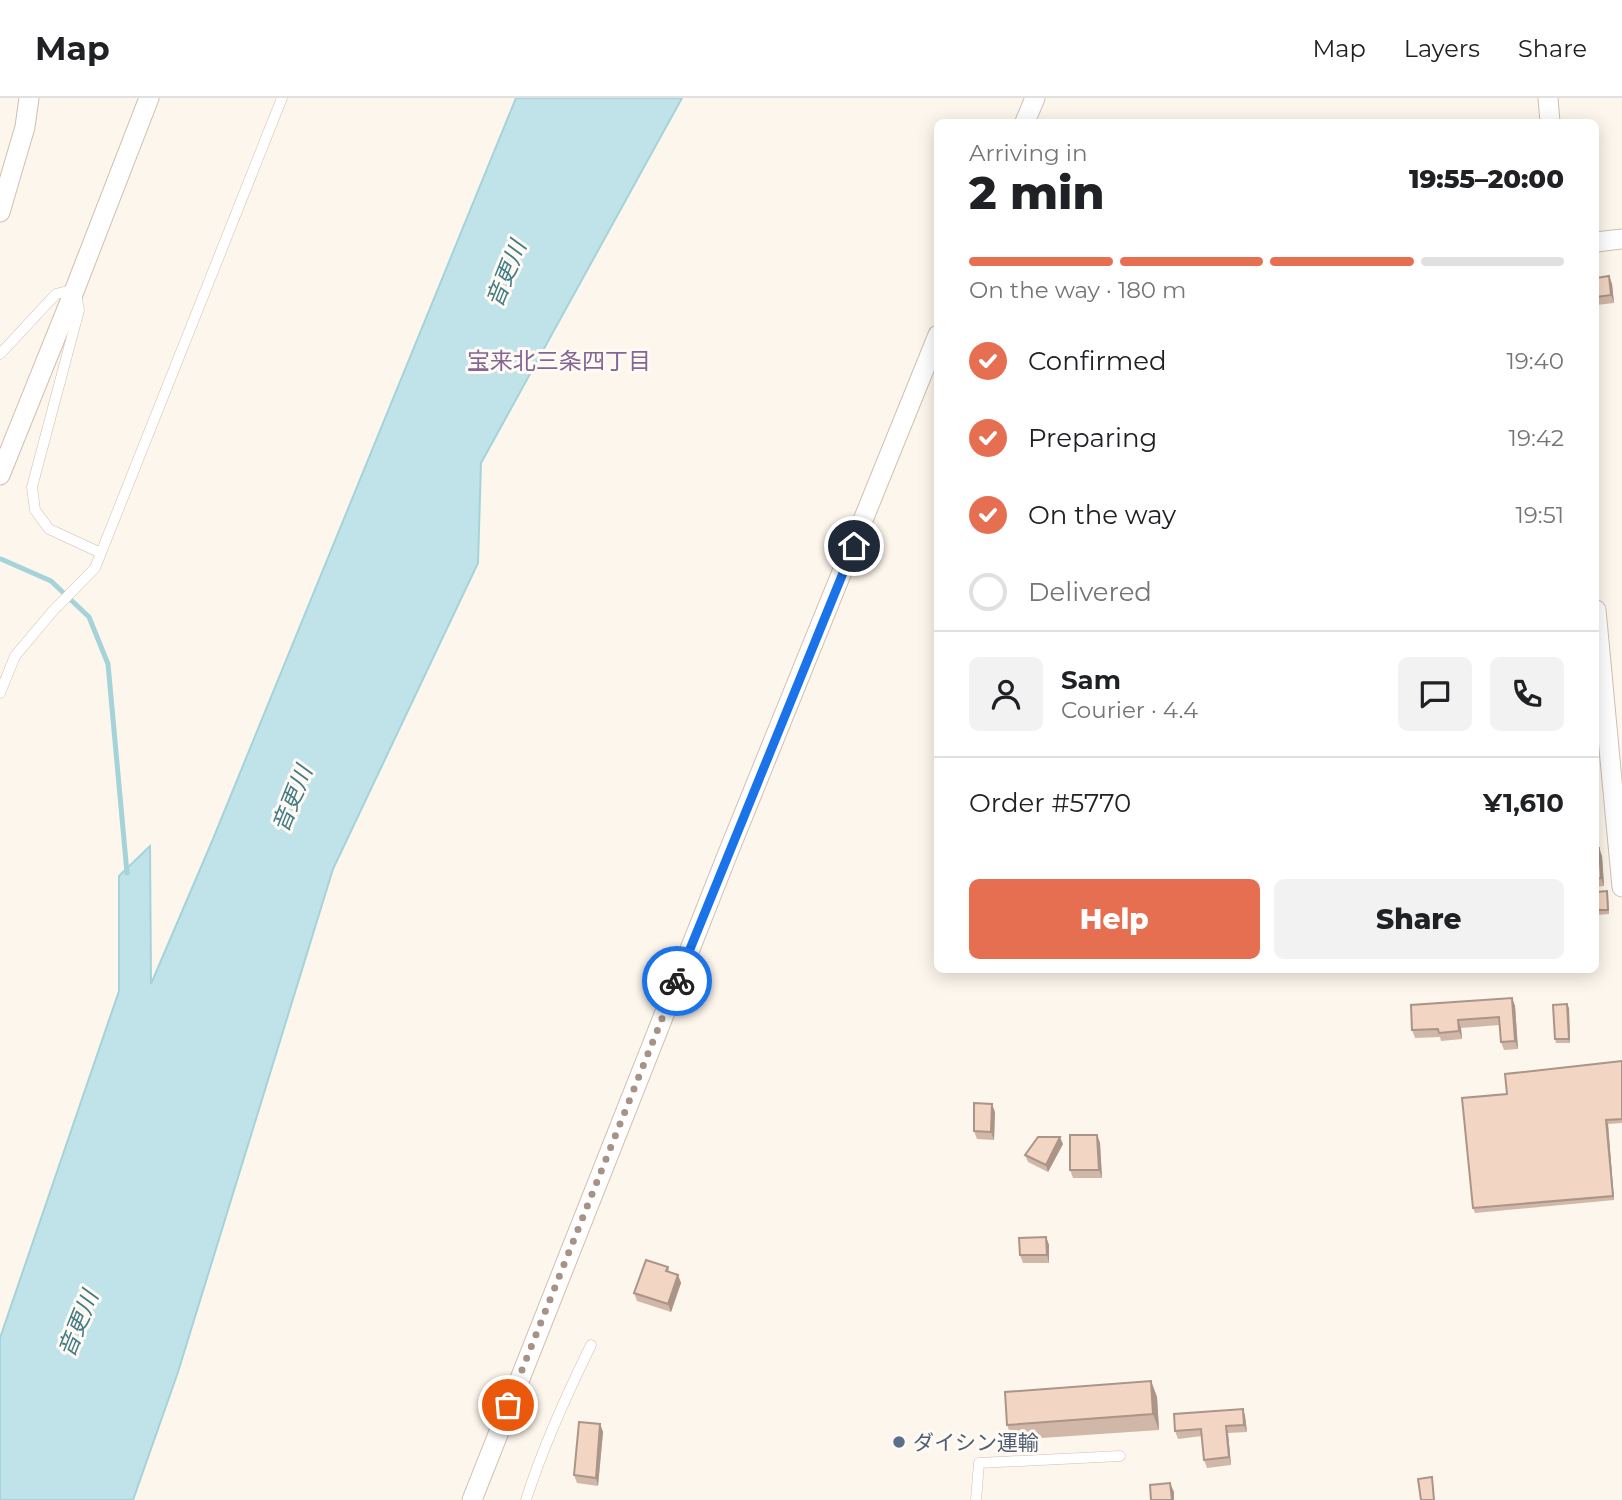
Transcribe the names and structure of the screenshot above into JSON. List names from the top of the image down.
{
  "districts": ["宝来北三条四丁目"],
  "water": ["音更川"],
  "places": ["ダイシン運輸"],
  "page": {
    "header": "Map",
    "nav": ["Map", "Layers", "Share"],
    "heading": ["2 min", "Arriving in", "19:55–20:00"],
    "panel": [
      "Sam",
      "Courier · 4.4",
      "Order #5770",
      "¥1,610"
    ],
    "bar": "On the way · 180 m",
    "list": [
      ["Confirmed", "19:40"],
      ["Preparing", "19:42"],
      ["On the way", "19:51"],
      "Delivered"
    ],
    "buttons": ["Help", "Share"]
  }
}
